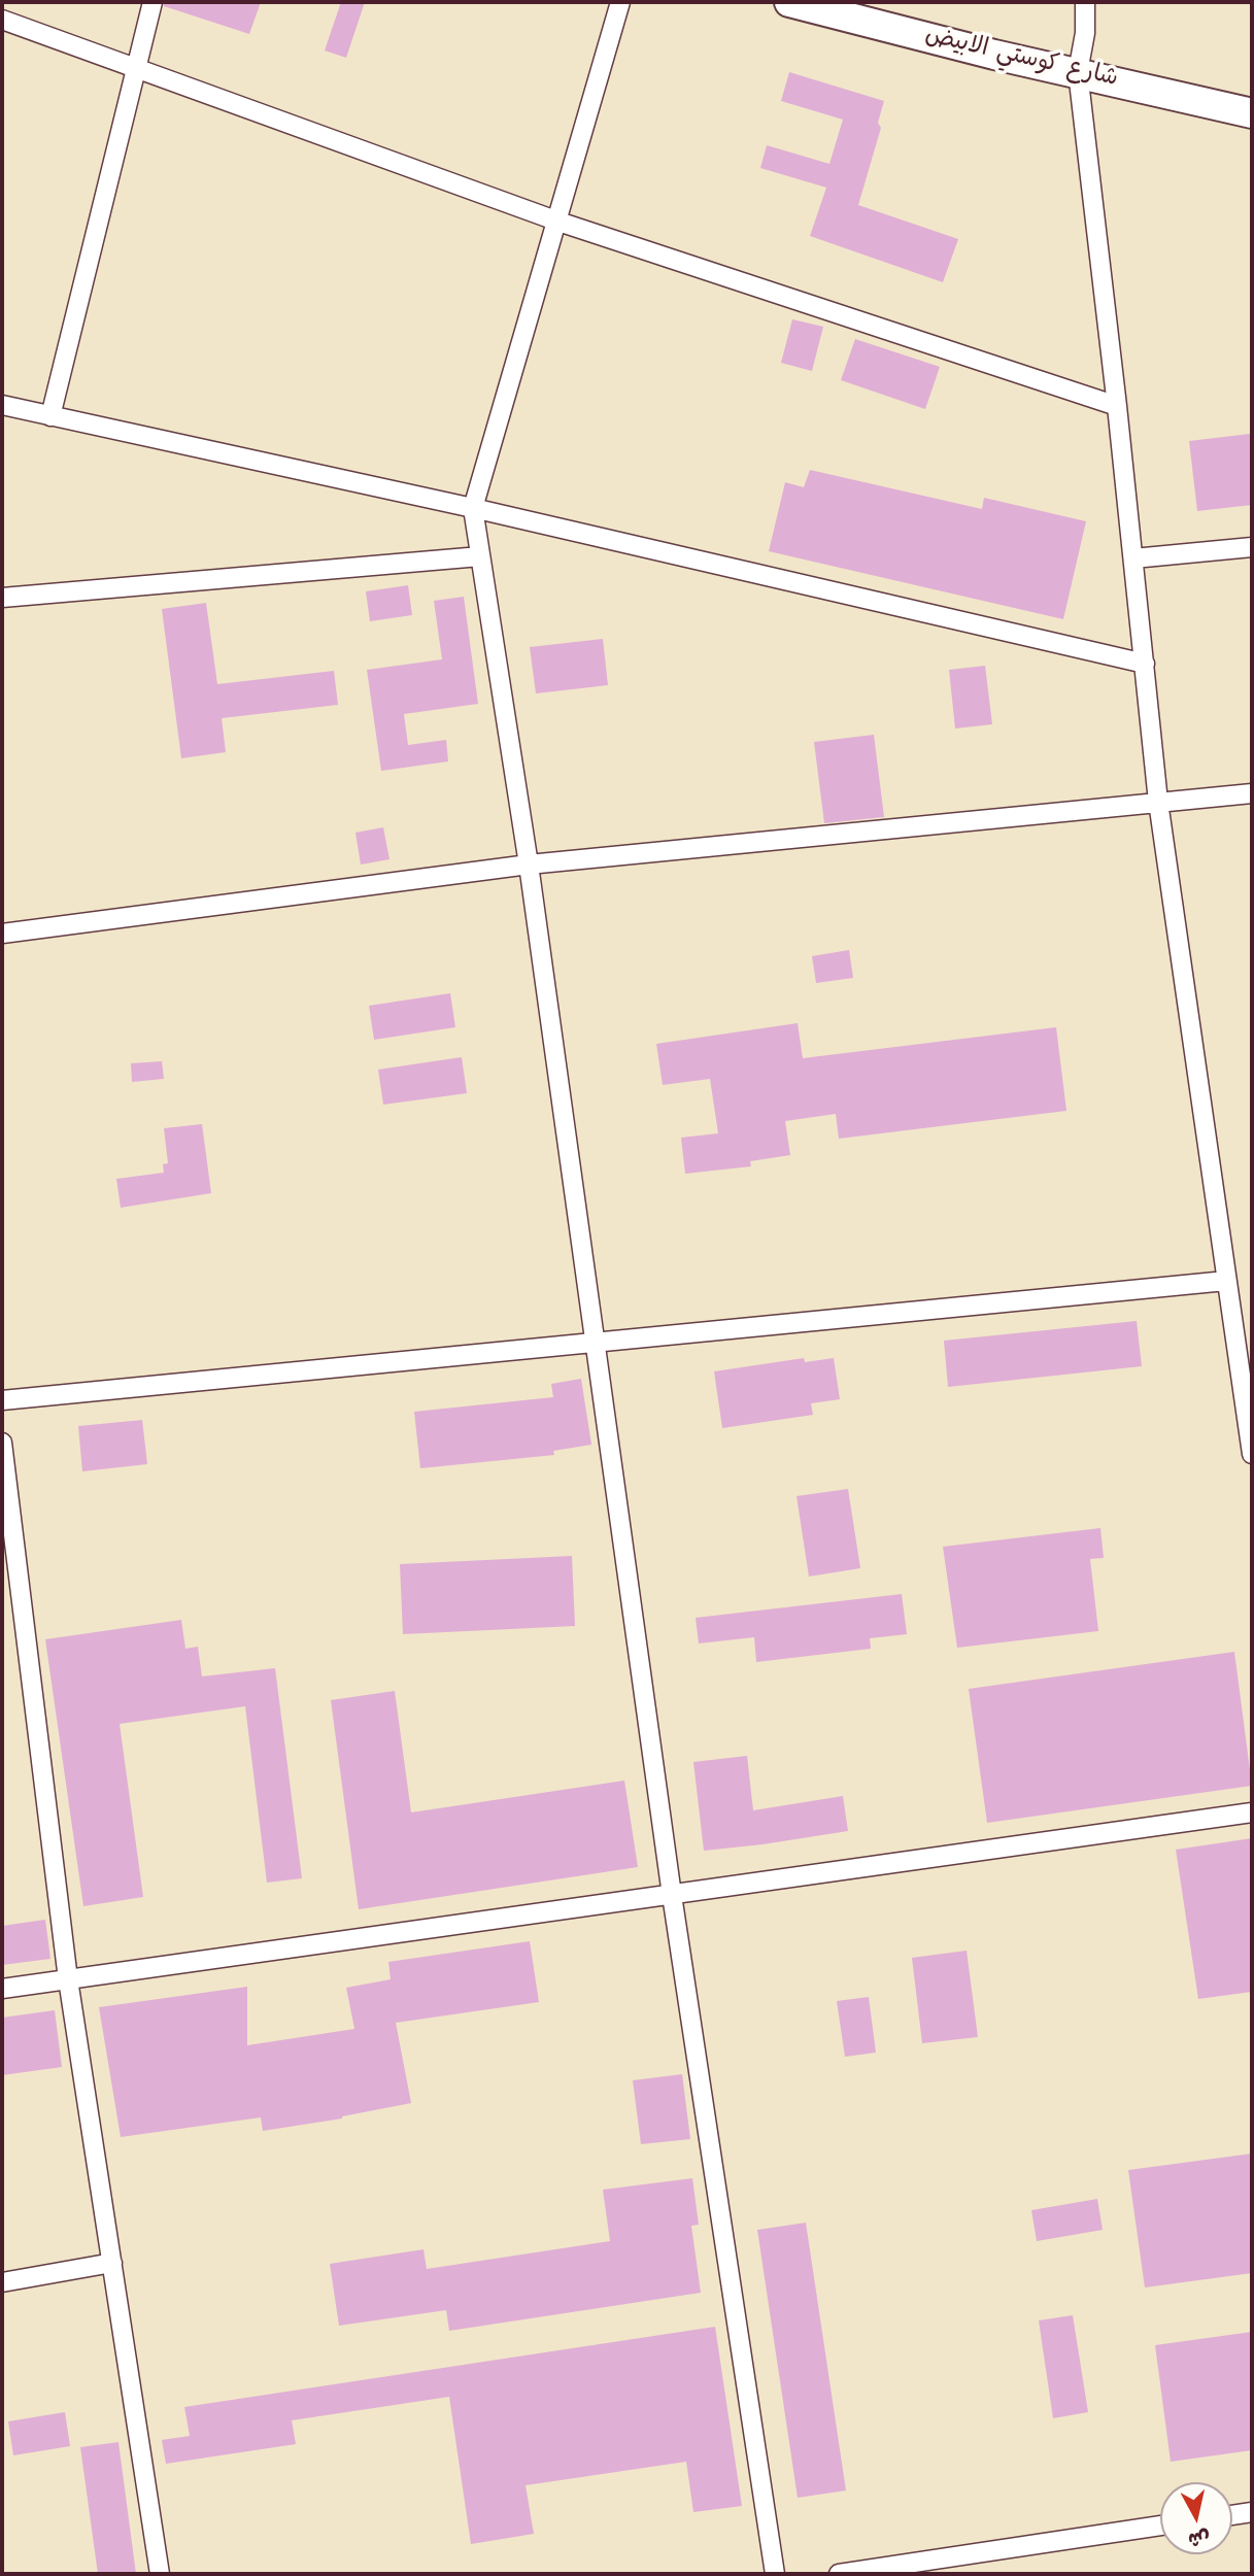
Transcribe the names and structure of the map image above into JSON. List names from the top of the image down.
{
  "streets": {
    "highway": ["شارع كوستي الابيض"]
  },
  "north": "bottom"
}
